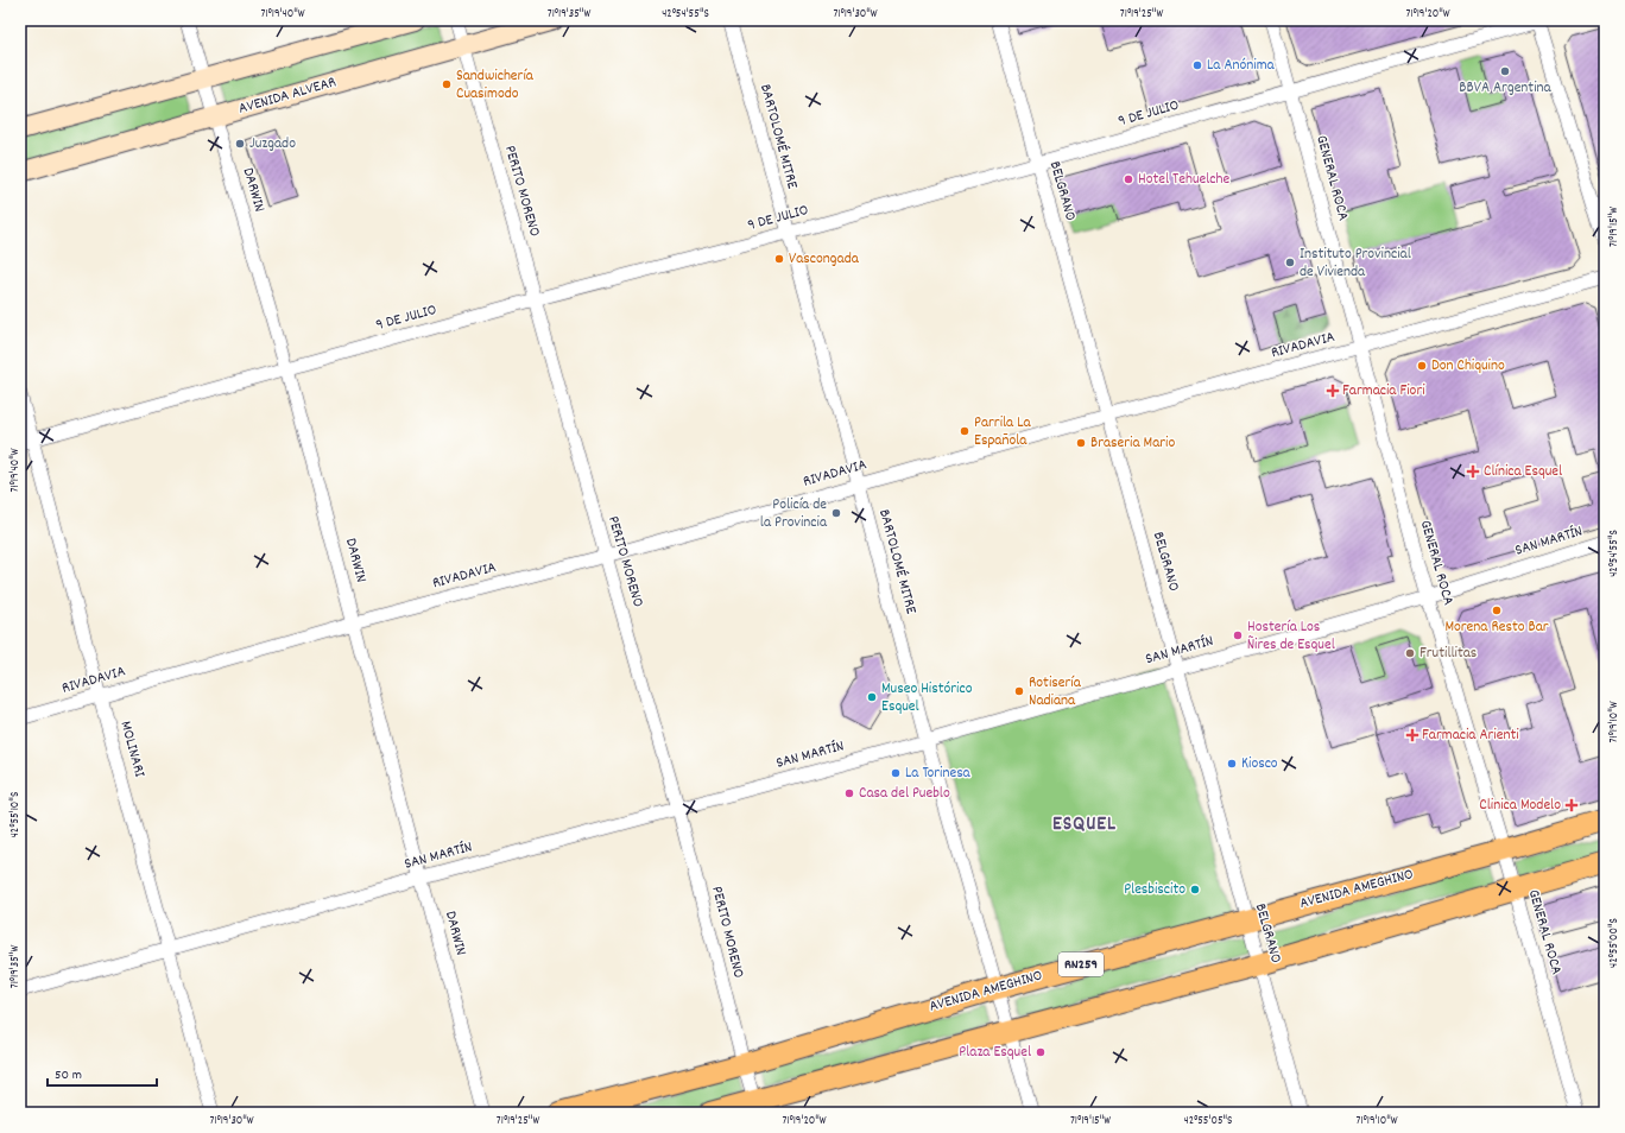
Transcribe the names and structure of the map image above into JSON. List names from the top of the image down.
{
  "streets": {
    "highway": ["AVENIDA AMEGHINO", "RN259"],
    "main road": ["AVENIDA ALVEAR"],
    "street": [
      "9 DE JULIO",
      "BARTOLOMÉ MITRE",
      "GENERAL ROCA",
      "DARWIN",
      "PERITO MORENO",
      "BELGRANO",
      "RIVADAVIA",
      "SAN MARTÍN",
      "MOLINARI"
    ]
  },
  "crossings": [
    ["AVENIDA ALVEAR", "DARWIN"],
    ["AVENIDA ALVEAR", "PERITO MORENO"],
    ["9 DE JULIO", "BARTOLOMÉ MITRE"],
    ["9 DE JULIO", "GENERAL ROCA"],
    ["9 DE JULIO", "DARWIN"],
    ["9 DE JULIO", "PERITO MORENO"],
    ["9 DE JULIO", "BELGRANO"],
    ["9 DE JULIO", "MOLINARI"],
    ["BARTOLOMÉ MITRE", "RIVADAVIA"],
    ["BARTOLOMÉ MITRE", "SAN MARTÍN"],
    ["BARTOLOMÉ MITRE", "AVENIDA AMEGHINO"],
    ["GENERAL ROCA", "RIVADAVIA"],
    ["GENERAL ROCA", "SAN MARTÍN"],
    ["GENERAL ROCA", "AVENIDA AMEGHINO"],
    ["DARWIN", "RIVADAVIA"],
    ["DARWIN", "SAN MARTÍN"],
    ["PERITO MORENO", "RIVADAVIA"],
    ["PERITO MORENO", "SAN MARTÍN"],
    ["PERITO MORENO", "AVENIDA AMEGHINO"],
    ["BELGRANO", "RIVADAVIA"],
    ["BELGRANO", "SAN MARTÍN"],
    ["BELGRANO", "AVENIDA AMEGHINO"],
    ["RIVADAVIA", "MOLINARI"],
    ["SAN MARTÍN", "MOLINARI"]
  ],
  "districts": ["ESQUEL"],
  "places": {
    "other": [
      "La Anónima",
      "BBVA Argentina",
      "Sandwichería Cuasimodo",
      "Juzgado",
      "Hotel Tehuelche",
      "Vascongada",
      "Instituto Provincial de Vivienda",
      "Don Chiquino",
      "Parrila La Española",
      "Braseria Mario",
      "Policía de la Provincia",
      "Morena Resto Bar",
      "Hostería Los Ñires de Esquel",
      "Frutillitas",
      "Rotisería Nadiana",
      "Museo Histórico Esquel",
      "Kiosco",
      "La Torinesa",
      "Casa del Pueblo",
      "Plesbiscito",
      "Plaza Esquel"
    ],
    "health": [
      "Farmacia Fiori",
      "Clínica Esquel",
      "Farmacia Arienti",
      "Clinica Modelo"
    ]
  },
  "scale_bar": "50 m",
  "coordinates": [
    "71°19'40\"W",
    "71°19'35\"W",
    "42°54'55\"S",
    "71°19'30\"W",
    "71°19'25\"W",
    "71°19'20\"W",
    "71°19'15\"W",
    "71°19'10\"W",
    "42°55'10\"S",
    "42°55'00\"S",
    "42°55'05\"S"
  ]
}
